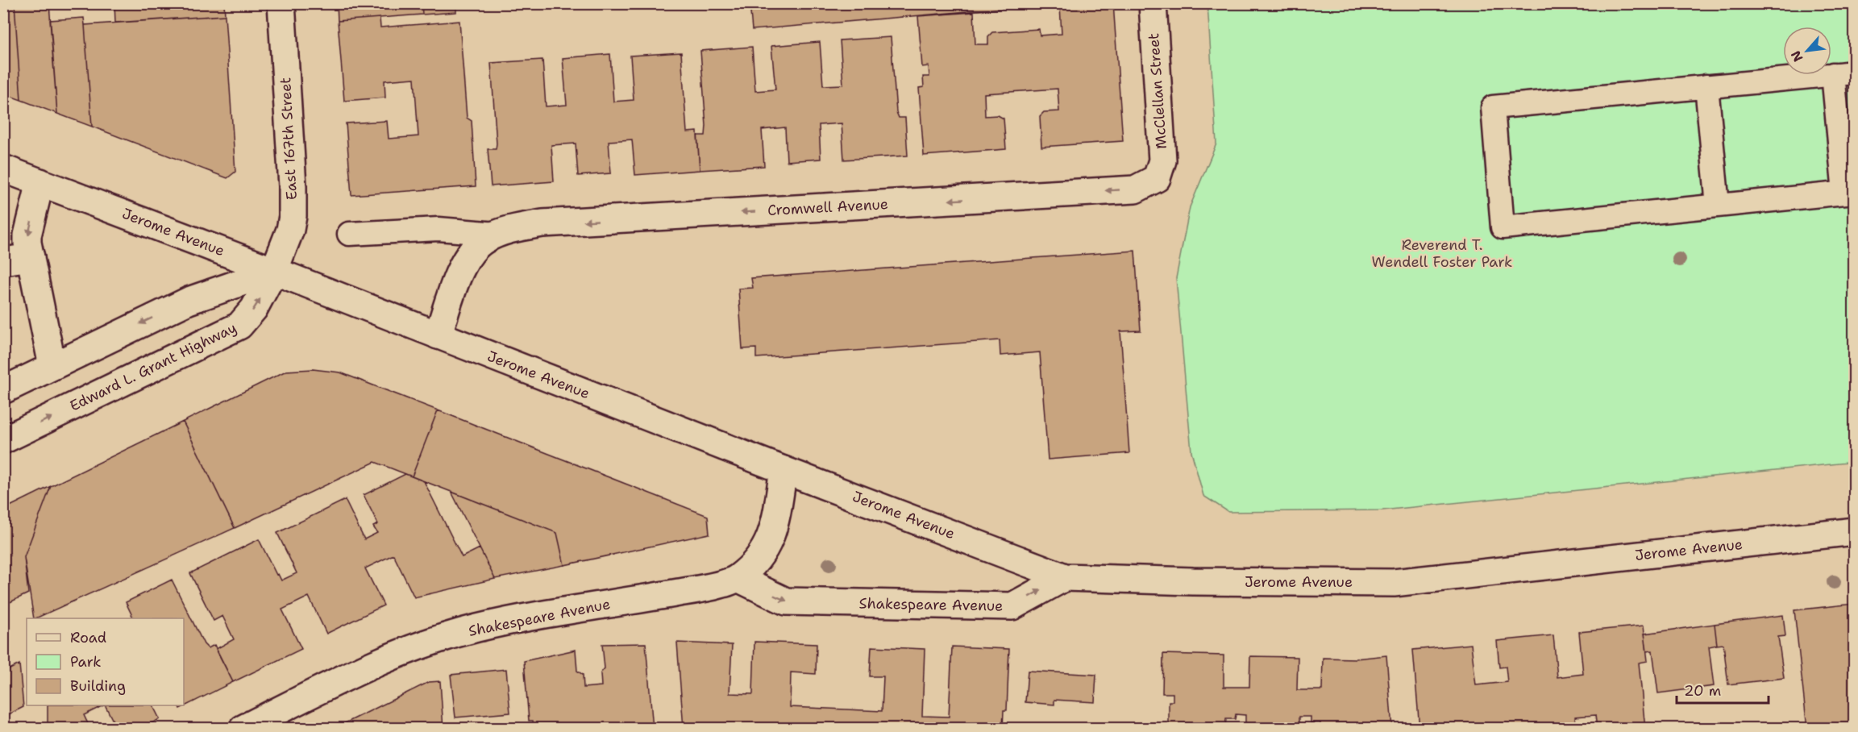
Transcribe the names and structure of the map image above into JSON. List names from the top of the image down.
{
  "streets": {
    "main road": [
      "McClellan Street",
      "East 167th Street",
      "Cromwell Avenue",
      "Jerome Avenue",
      "Edward L. Grant Highway",
      "Shakespeare Avenue"
    ]
  },
  "crossings": [
    ["McClellan Street", "Cromwell Avenue"],
    ["East 167th Street", "Jerome Avenue"],
    ["East 167th Street", "Edward L. Grant Highway"],
    ["Cromwell Avenue", "Jerome Avenue"],
    ["Jerome Avenue", "Edward L. Grant Highway"],
    ["Jerome Avenue", "Shakespeare Avenue"]
  ],
  "one_way": ["Cromwell Avenue"],
  "parks": ["Reverend T. Wendell Foster Park"],
  "legend": ["Road", "Park", "Building"],
  "scale_bar": "20 m",
  "north": "bottom left"
}
